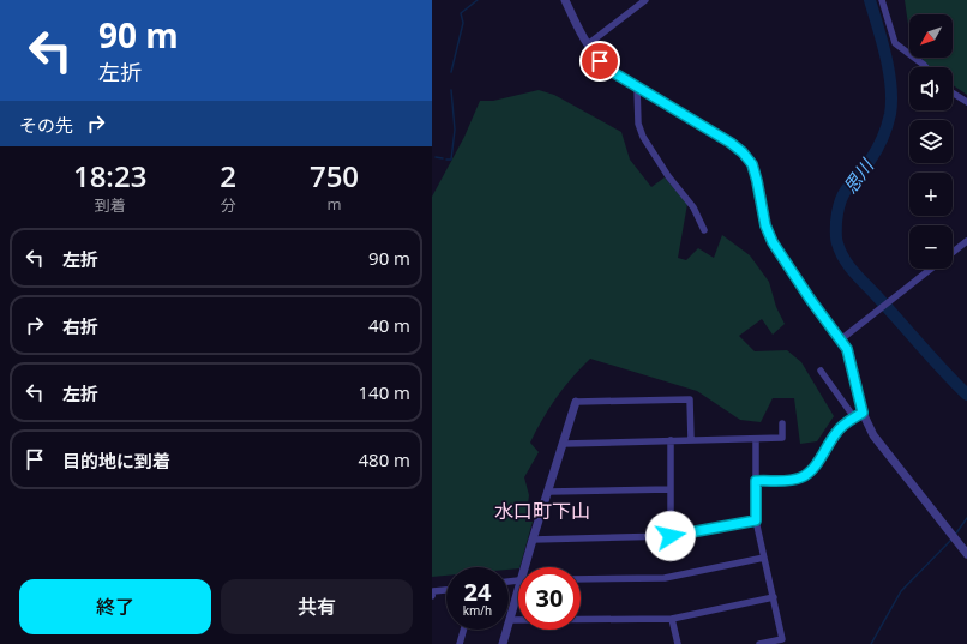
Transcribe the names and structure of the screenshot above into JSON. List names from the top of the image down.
{
  "districts": ["水口町下山"],
  "water": ["思川"],
  "north": "bottom left",
  "page": {
    "turn": ["90 m", "左折"],
    "map_buttons": ["+", "−"],
    "then": "その先",
    "eta": [
      "18:23",
      "到着",
      "2",
      "分",
      "750",
      "m"
    ],
    "list": [
      {
        "name": "左折",
        "value": "90 m"
      },
      {
        "name": "右折",
        "value": "40 m"
      },
      {
        "name": "左折",
        "value": "140 m"
      },
      {
        "name": "目的地に到着",
        "value": "480 m"
      }
    ],
    "speed": "24 km/h",
    "limit": "30",
    "buttons": ["終了", "共有"]
  }
}
